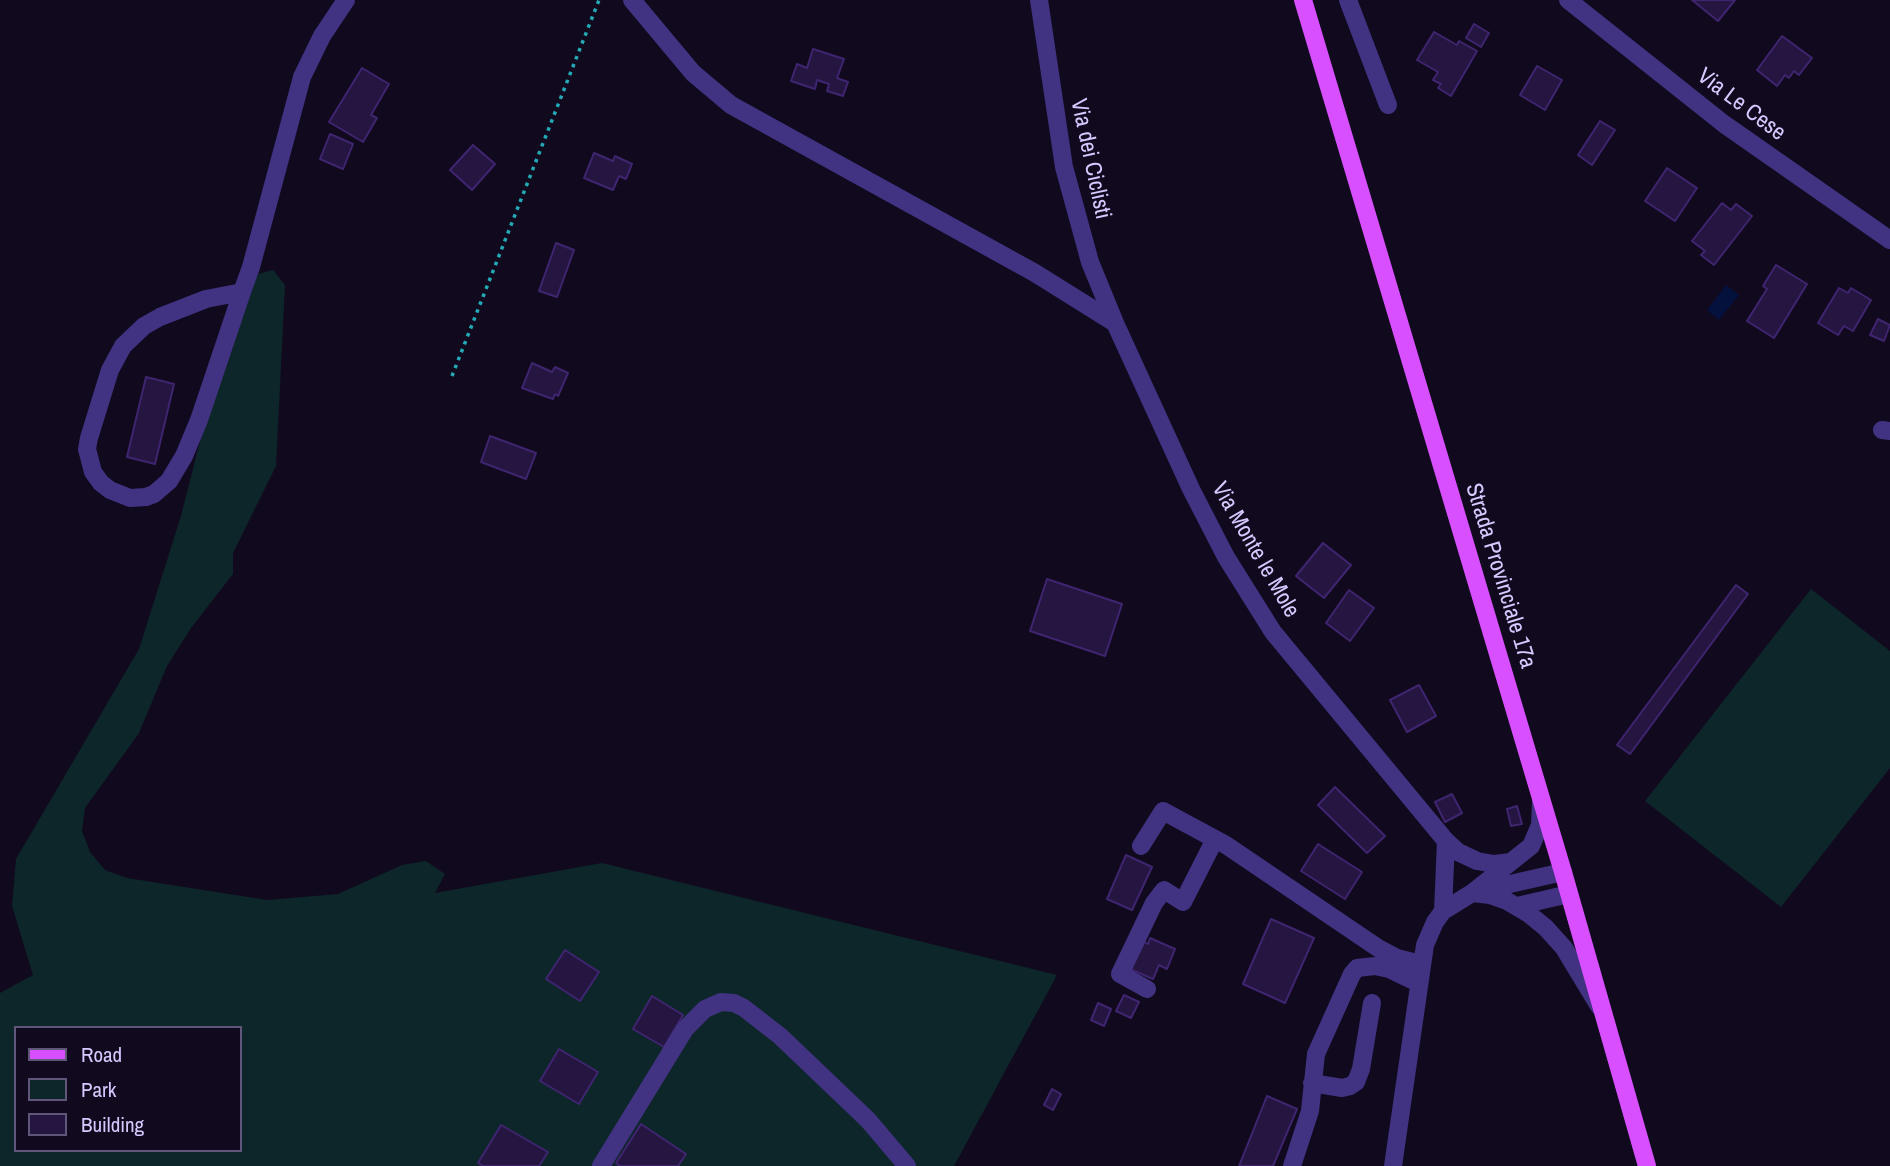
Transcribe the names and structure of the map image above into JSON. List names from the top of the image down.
{
  "streets": {
    "main road": ["Strada Provinciale 17a"],
    "street": ["Via Le Cese", "Via dei Ciclisti", "Via Monte le Mole"]
  },
  "crossings": [
    ["Via dei Ciclisti", "Via Monte le Mole"]
  ],
  "legend": ["Road", "Park", "Building"]
}
